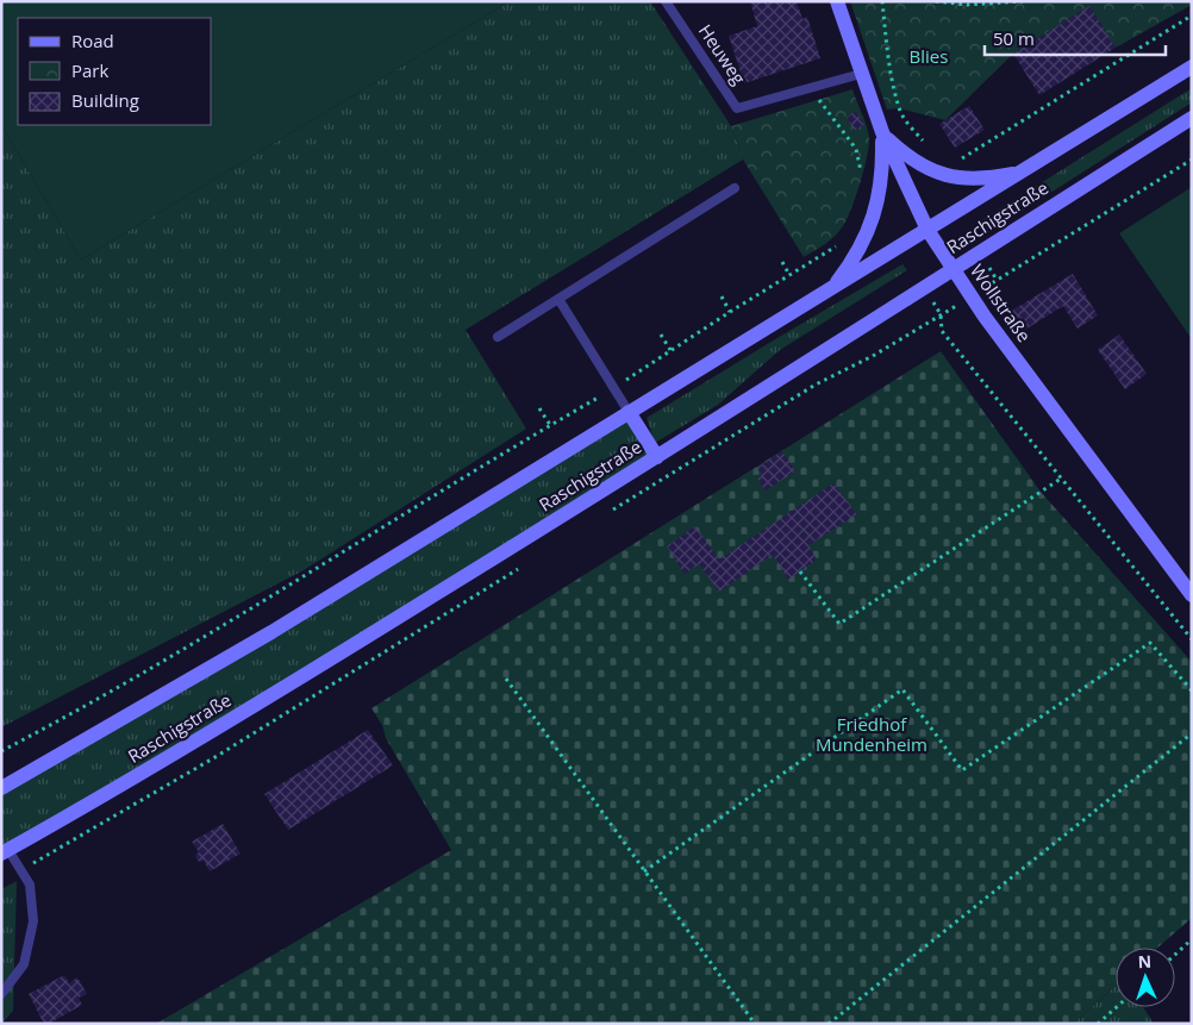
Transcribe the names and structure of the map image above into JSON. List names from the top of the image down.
{
  "streets": {
    "street": ["Raschigstraße", "Wollstraße"],
    "lane": ["Heuweg"]
  },
  "crossings": [
    ["Heuweg", "Wollstraße"],
    ["Raschigstraße", "Wollstraße"]
  ],
  "parks": ["Blies", "Friedhof Mundenheim"],
  "legend": ["Road", "Park", "Building"],
  "scale_bar": "50 m",
  "north": "top"
}
